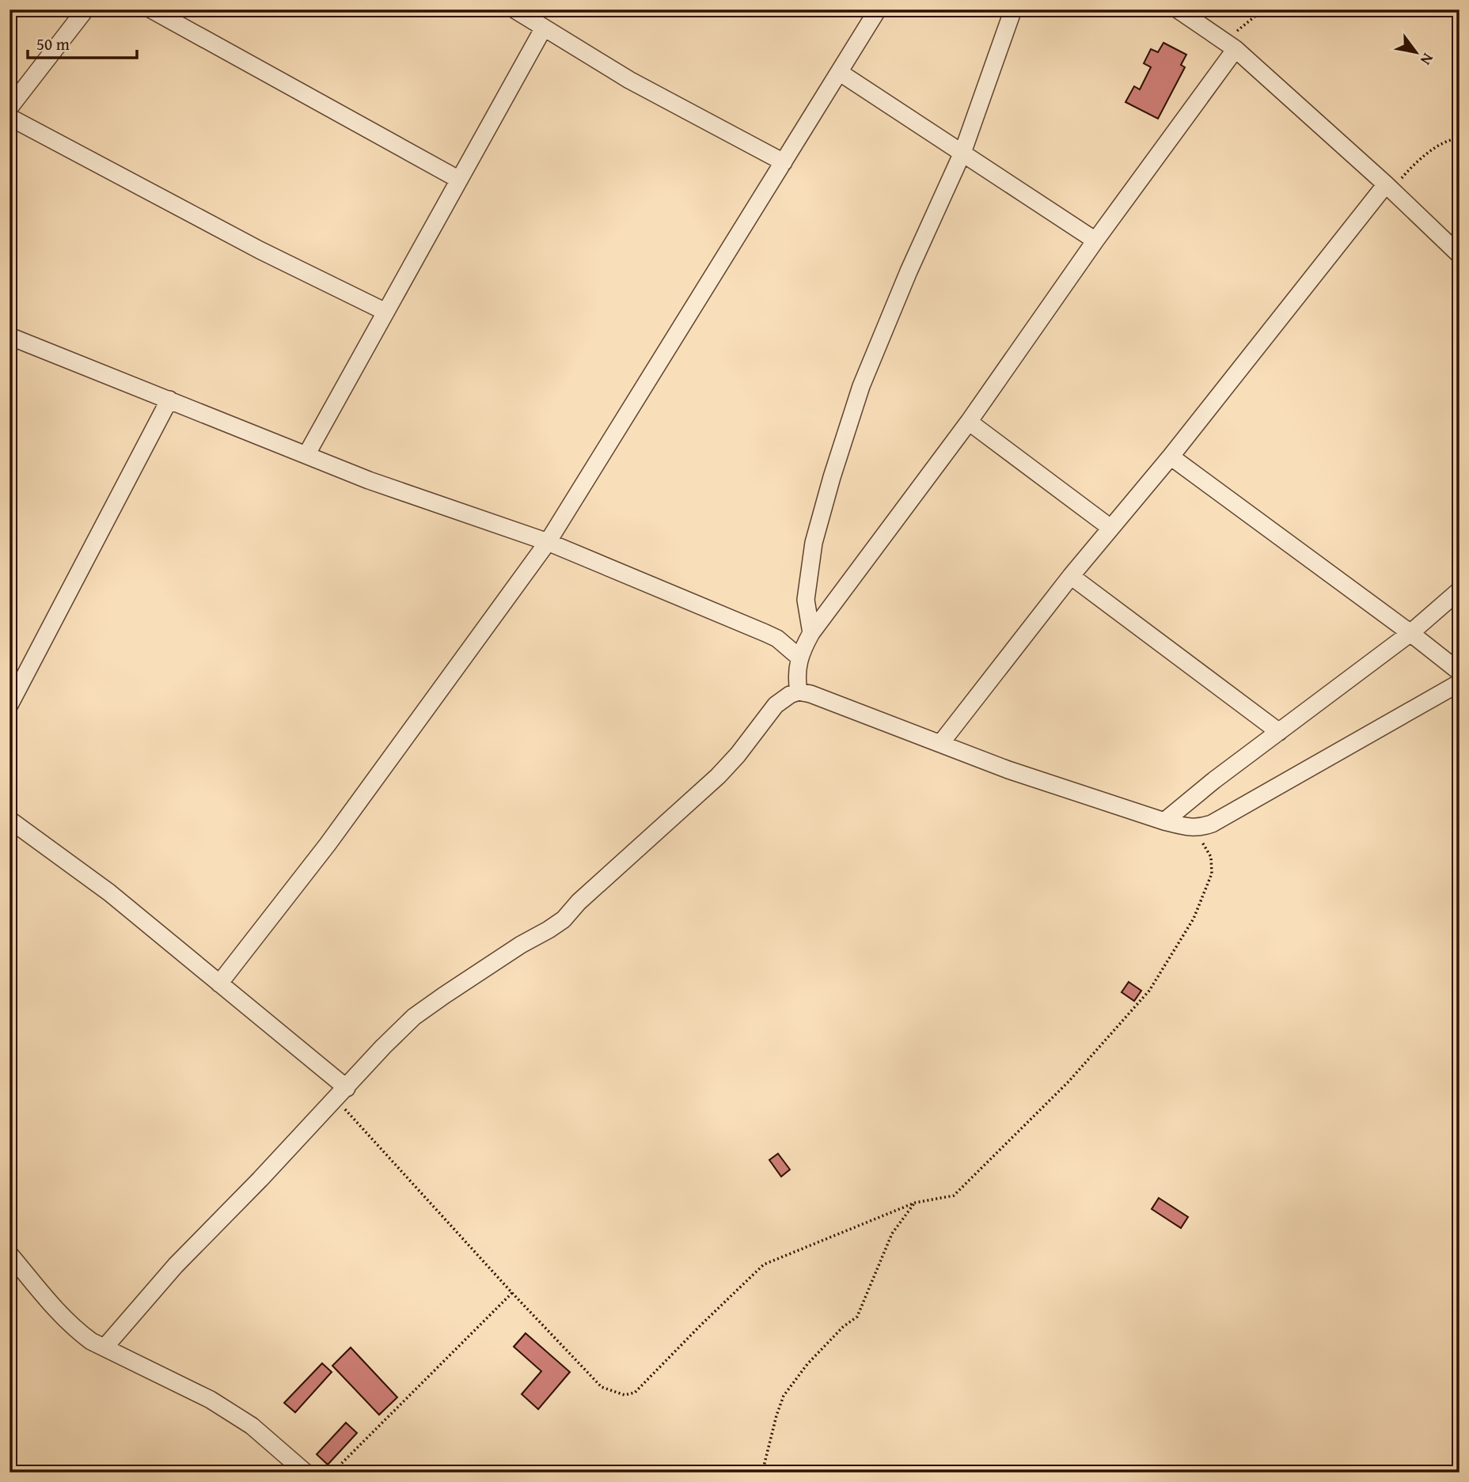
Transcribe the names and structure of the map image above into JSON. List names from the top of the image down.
{
  "scale_bar": "50 m",
  "north": "bottom right"
}
